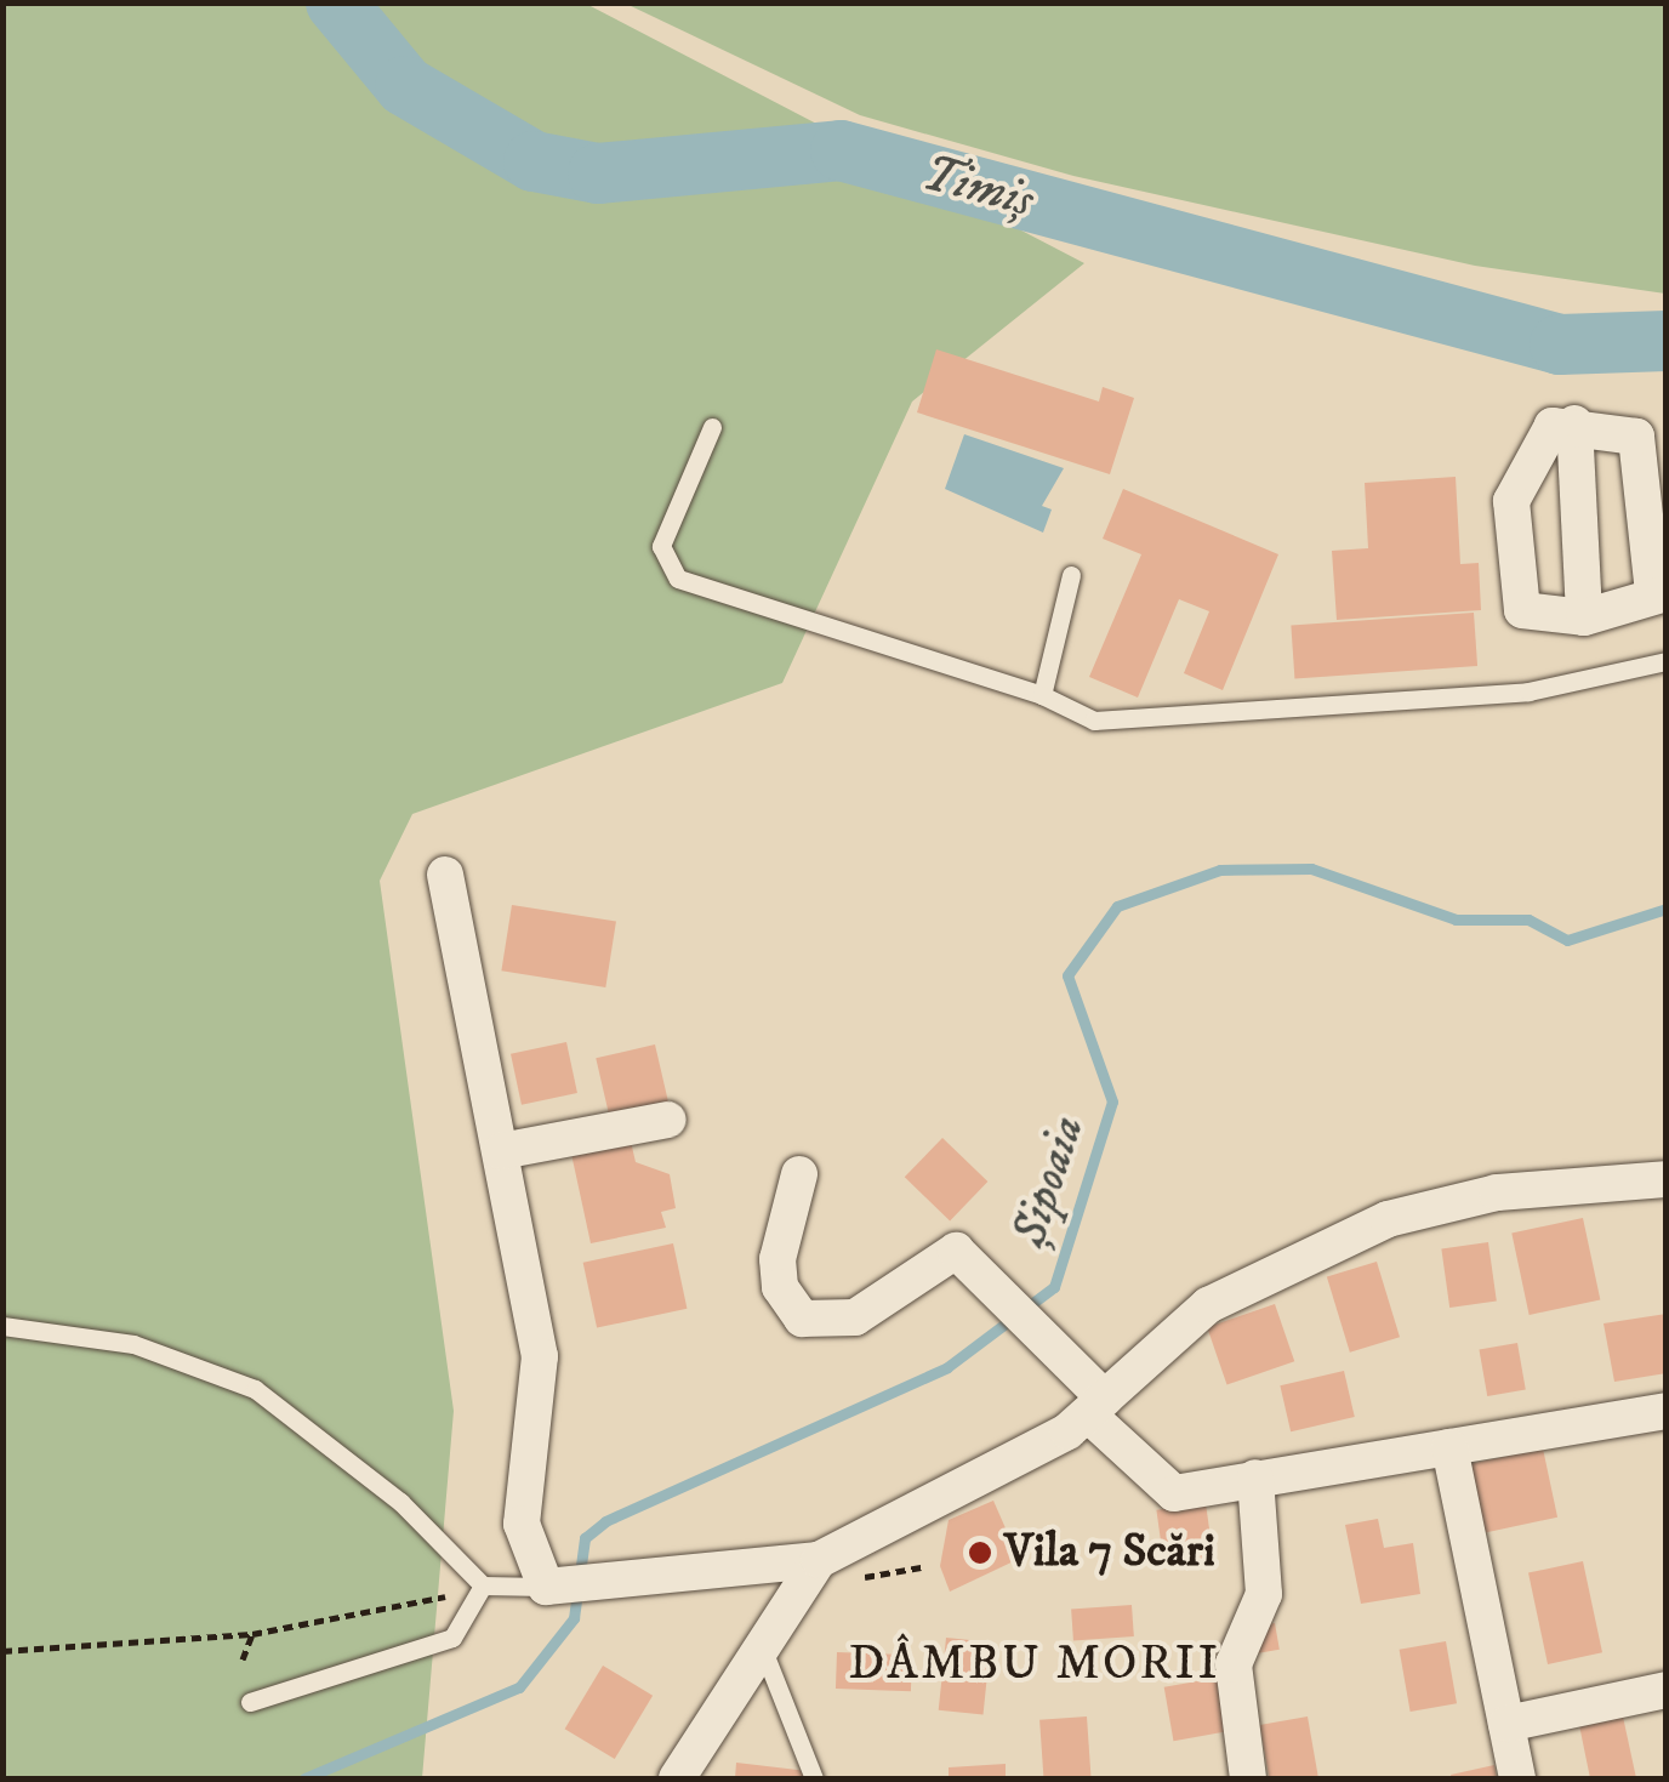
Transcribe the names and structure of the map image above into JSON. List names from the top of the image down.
{
  "districts": ["DÂMBU MORII"],
  "water": ["Timiș", "Șipoaia"],
  "places": ["Vila 7 Scări"]
}
